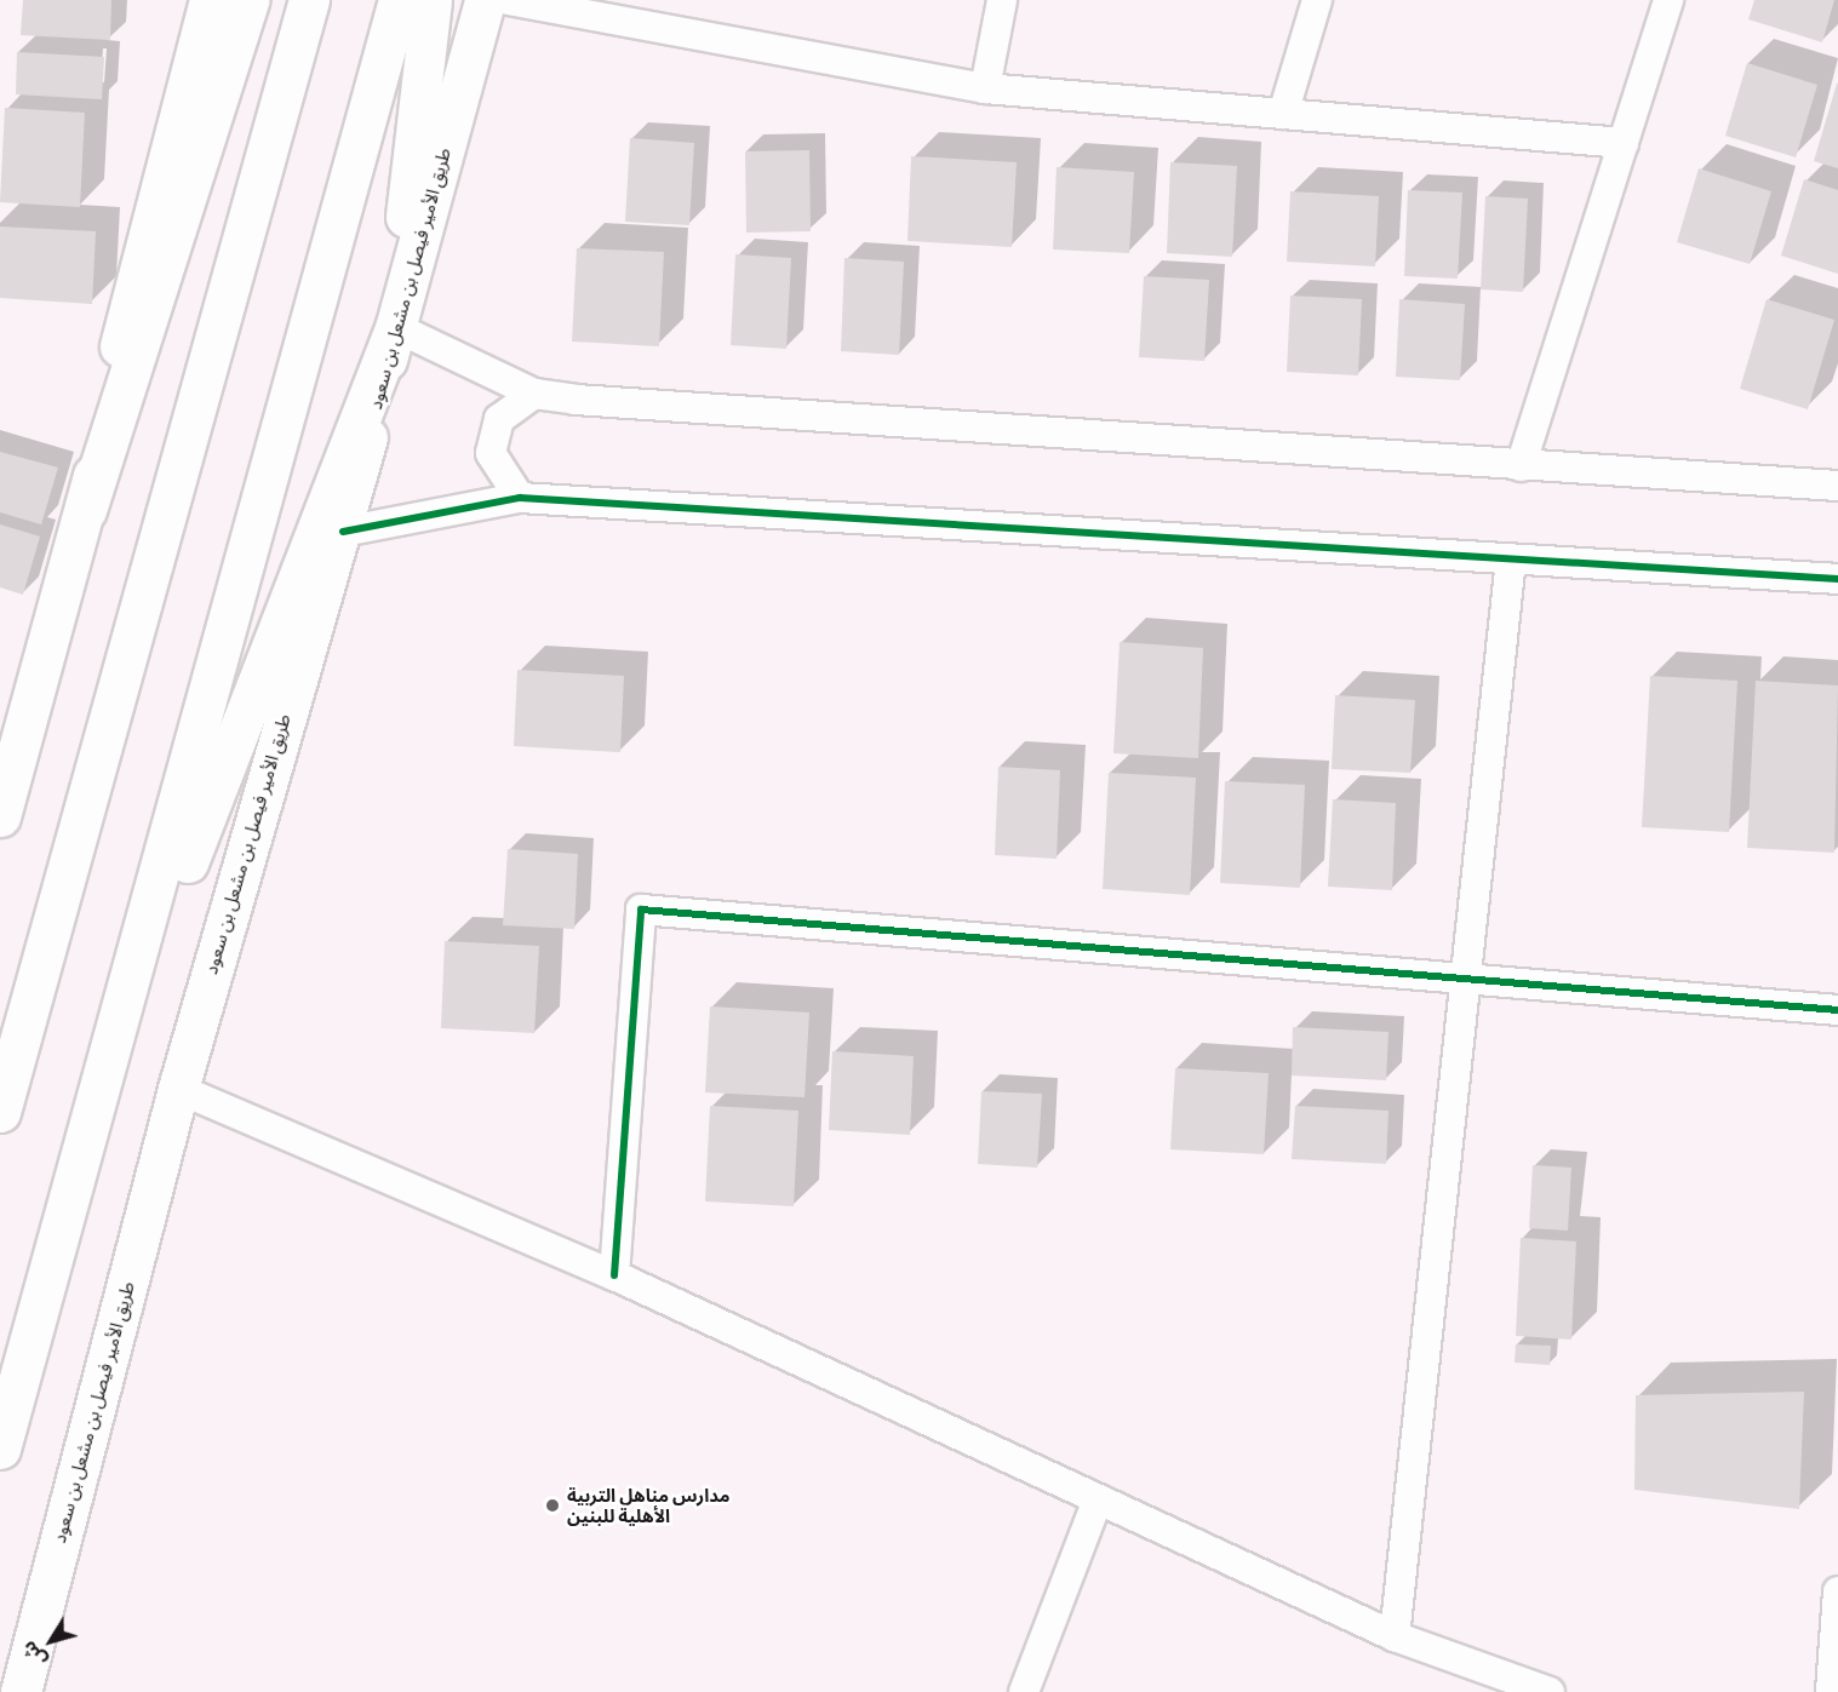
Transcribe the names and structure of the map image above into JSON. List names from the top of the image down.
{
  "streets": {
    "main road": ["طريق الأمير فيصل بن مشعل بن سعود"]
  },
  "places": ["مدارس مناهل التربية الأهلية للبنين"],
  "north": "bottom left"
}
